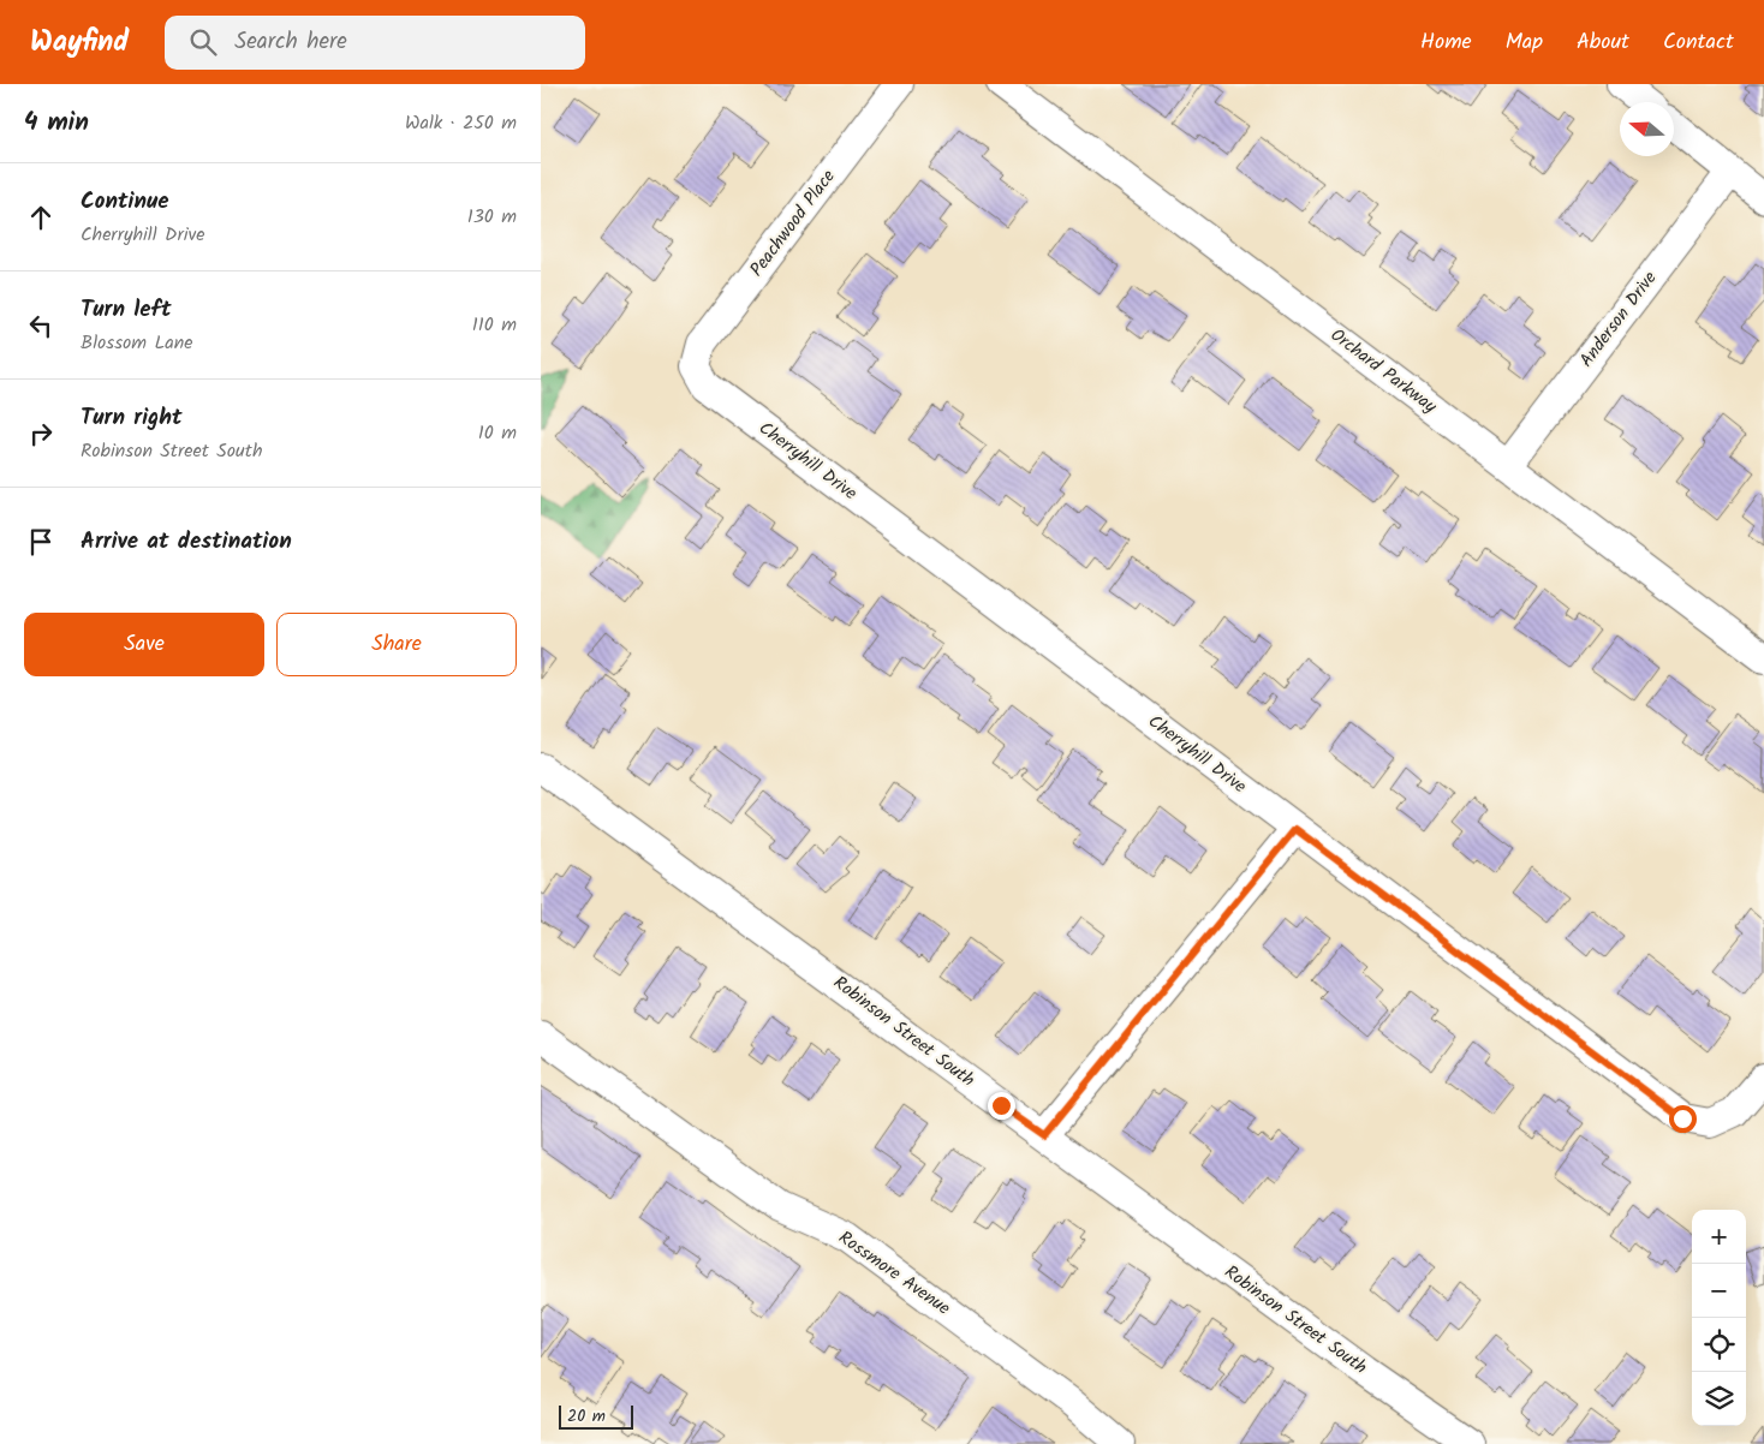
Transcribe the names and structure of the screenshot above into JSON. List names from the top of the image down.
{
  "streets": {
    "street": [
      "Peachwood Place",
      "Anderson Drive",
      "Orchard Parkway",
      "Cherryhill Drive",
      "Robinson Street South",
      "Rossmore Avenue"
    ]
  },
  "crossings": [
    ["Peachwood Place", "Cherryhill Drive"],
    ["Anderson Drive", "Orchard Parkway"]
  ],
  "scale_bar": "20 m",
  "north": "left",
  "page": {
    "header": "Wayfind",
    "search": "Search here",
    "nav": [
      "Home",
      "Map",
      "About",
      "Contact"
    ],
    "heading": ["4 min", "Walk · 250 m"],
    "list": [
      ["Continue", "Cherryhill Drive", "130 m"],
      ["Turn left", "Blossom Lane", "110 m"],
      ["Turn right", "Robinson Street South", "10 m"],
      "Arrive at destination"
    ],
    "buttons": ["Save", "Share"],
    "map_buttons": ["+", "−"],
    "scale": "20 m"
  }
}
